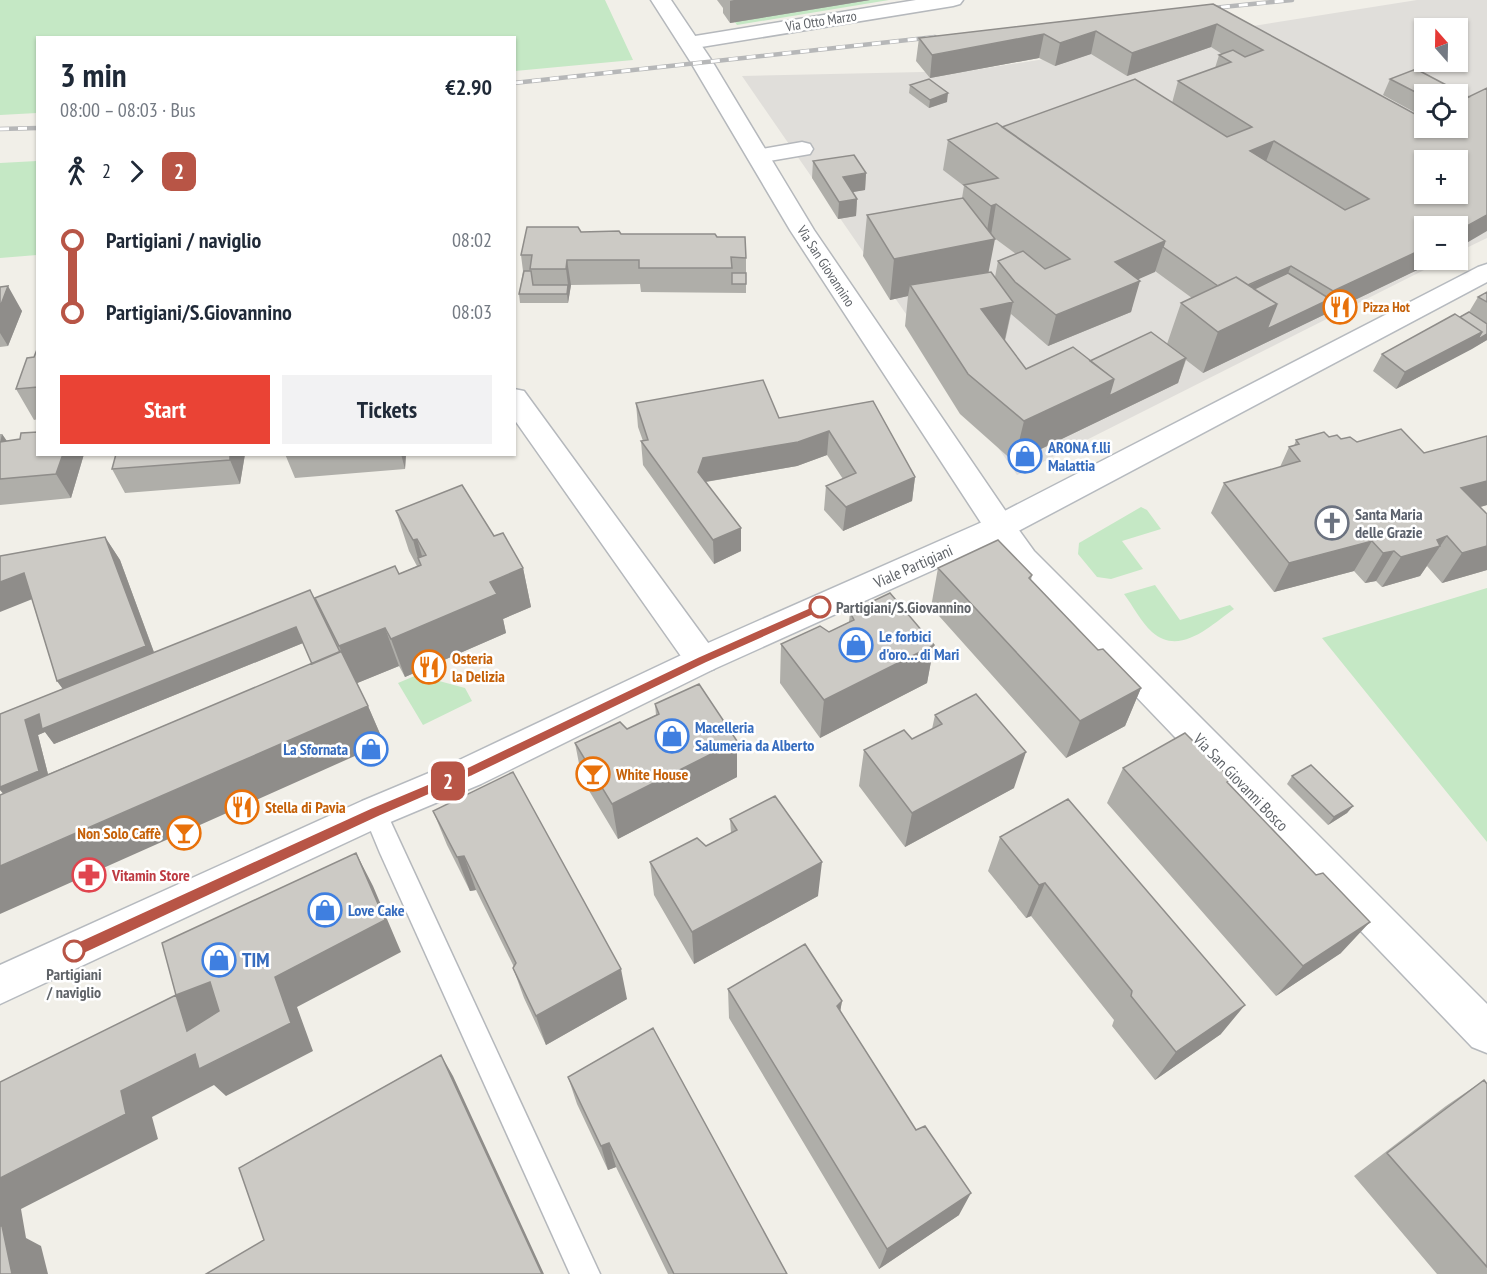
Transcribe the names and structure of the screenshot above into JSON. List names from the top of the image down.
{
  "streets": {
    "street": [
      "Via Otto Marzo",
      "Via San Giovannino",
      "Viale Partigiani",
      "Via San Giovanni Bosco"
    ]
  },
  "crossings": [
    ["Via Otto Marzo", "Via San Giovannino"],
    ["Via San Giovannino", "Viale Partigiani"],
    ["Via San Giovannino", "Via San Giovanni Bosco"],
    ["Viale Partigiani", "Via San Giovanni Bosco"]
  ],
  "places": {
    "restaurant": ["Pizza Hot", "Osteria la Delizia", "Stella di Pavia"],
    "shop": [
      "ARONA f.lli Malattia",
      "Le forbici d'oro... di Mari",
      "Macelleria Salumeria da Alberto",
      "La Sfornata",
      "Love Cake",
      "TIM"
    ],
    "church": ["Santa Maria delle Grazie"],
    "other": ["Partigiani/S.Giovannino", "Partigiani / naviglio"],
    "bar": ["White House", "Non Solo Caffè"],
    "pharmacy": ["Vitamin Store"]
  },
  "lines": ["bus line 2"],
  "north": "top",
  "page": {
    "on_map": "2",
    "map_buttons": ["+", "−"],
    "heading": ["3 min", "08:00 – 08:03 · Bus", "€2.90"],
    "legs": ["2", "2"],
    "list": [
      {
        "name": "Partigiani / naviglio",
        "value": "08:02"
      },
      {
        "name": "Partigiani/S.Giovannino",
        "value": "08:03"
      }
    ],
    "buttons": ["Start", "Tickets"]
  }
}
